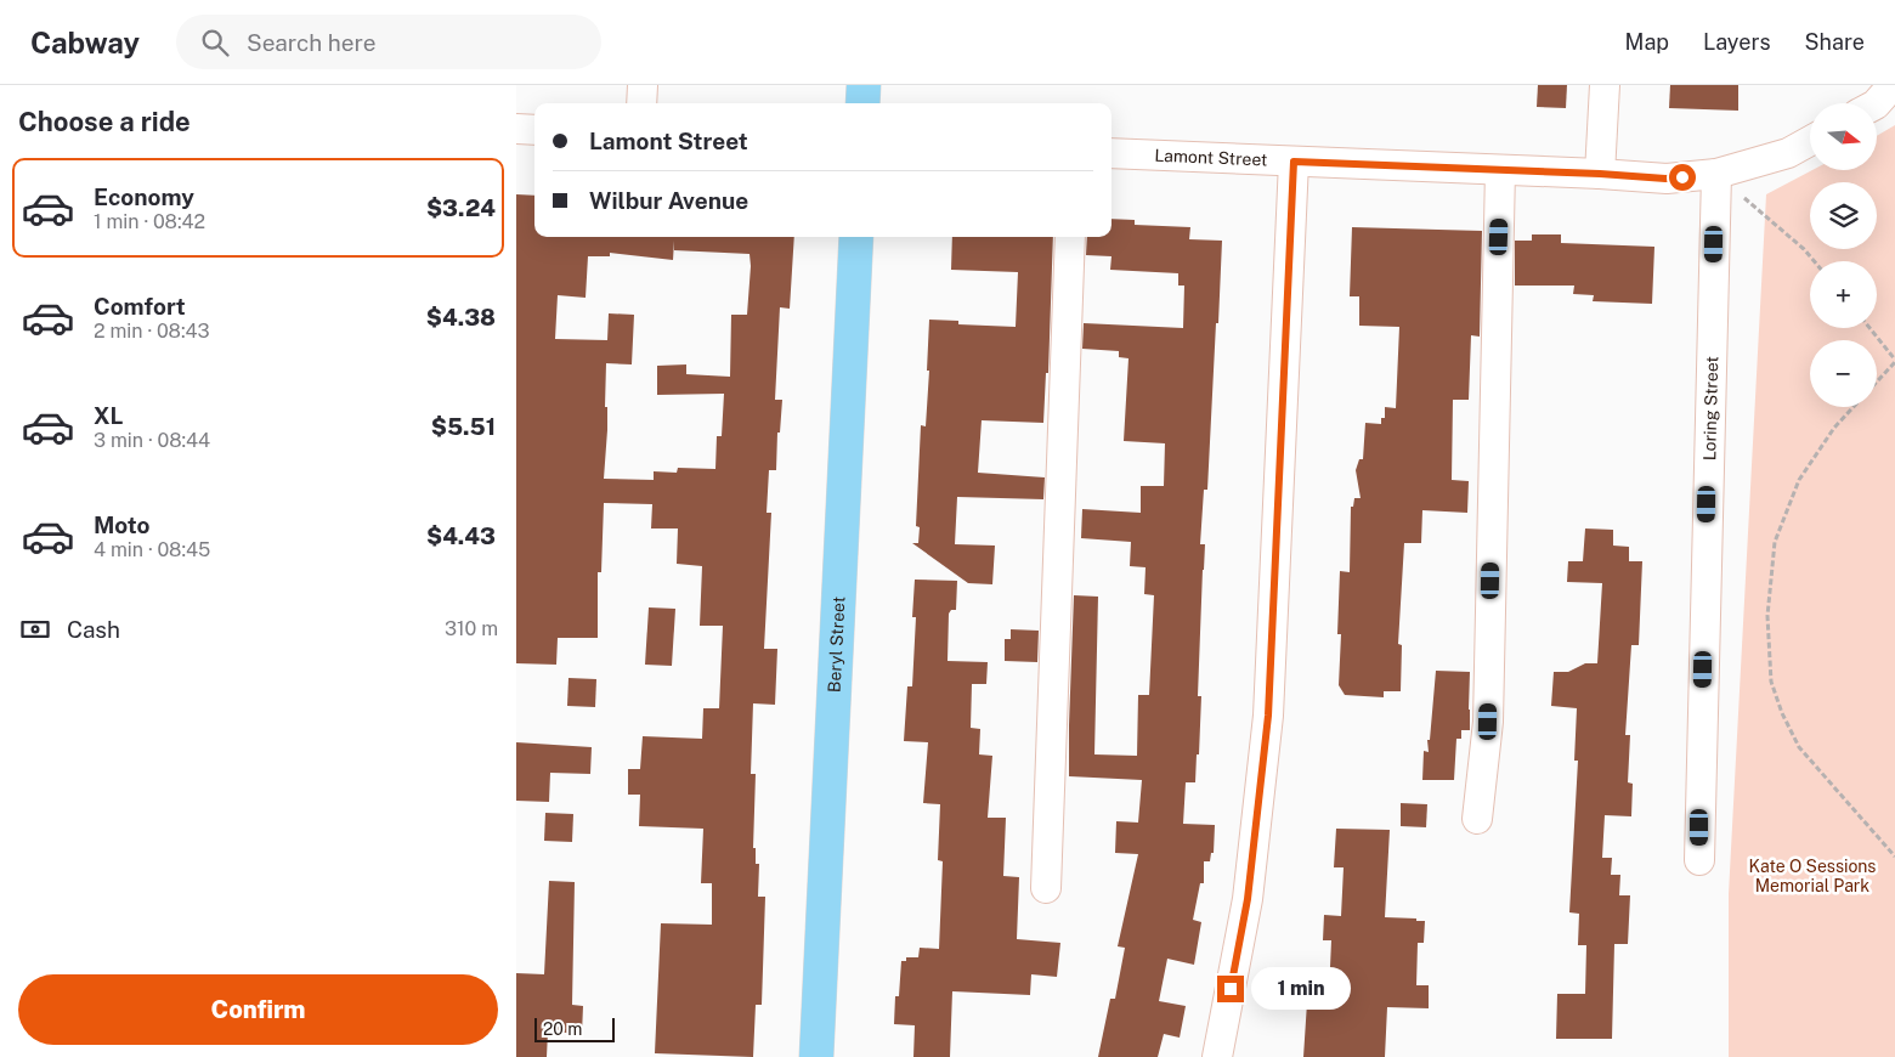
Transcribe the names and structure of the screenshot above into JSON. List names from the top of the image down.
{
  "streets": {
    "main road": ["Beryl Street"],
    "street": ["Lamont Street", "Loring Street"]
  },
  "crossings": [
    ["Lamont Street", "Loring Street"]
  ],
  "parks": ["Kate O Sessions Memorial Park"],
  "scale_bar": "20 m",
  "north": "right",
  "page": {
    "header": "Cabway",
    "search": "Search here",
    "nav": ["Map", "Layers", "Share"],
    "heading": "Choose a ride",
    "map_buttons": ["+", "−"],
    "banner": ["Lamont Street", "Wilbur Avenue"],
    "list": [
      {
        "name": "Economy",
        "note": "1 min · 08:42",
        "value": "$3.24"
      },
      {
        "name": "Comfort",
        "note": "2 min · 08:43",
        "value": "$4.38"
      },
      {
        "name": "XL",
        "note": "3 min · 08:44",
        "value": "$5.51"
      },
      {
        "name": "Moto",
        "note": "4 min · 08:45",
        "value": "$4.43"
      }
    ],
    "pay": ["Cash", "310 m"],
    "buttons": "Confirm",
    "bubble": "1 min",
    "scale": "20 m"
  }
}
